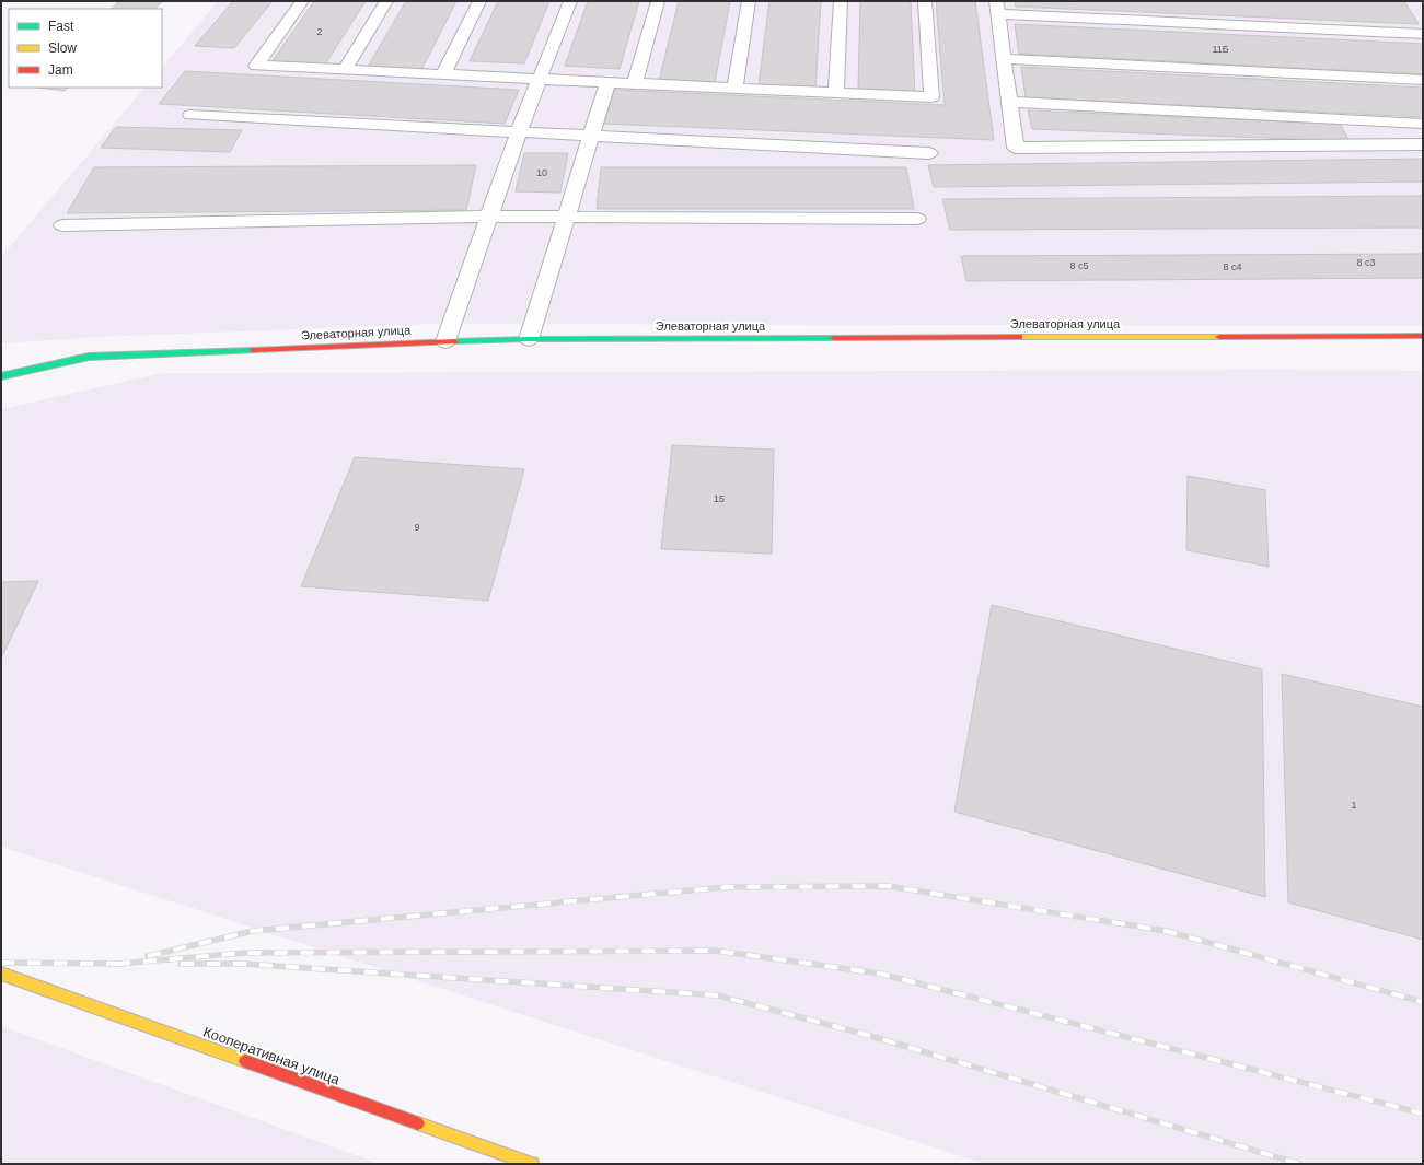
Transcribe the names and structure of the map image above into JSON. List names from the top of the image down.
{
  "streets": {
    "street": ["Элеваторная улица", "Кооперативная улица"]
  },
  "house_numbers": [
    "2",
    "11Б",
    "10",
    "8 с3",
    "8 с5",
    "8 с4",
    "15",
    "9",
    "1"
  ],
  "legend": ["Fast", "Slow", "Jam"]
}
